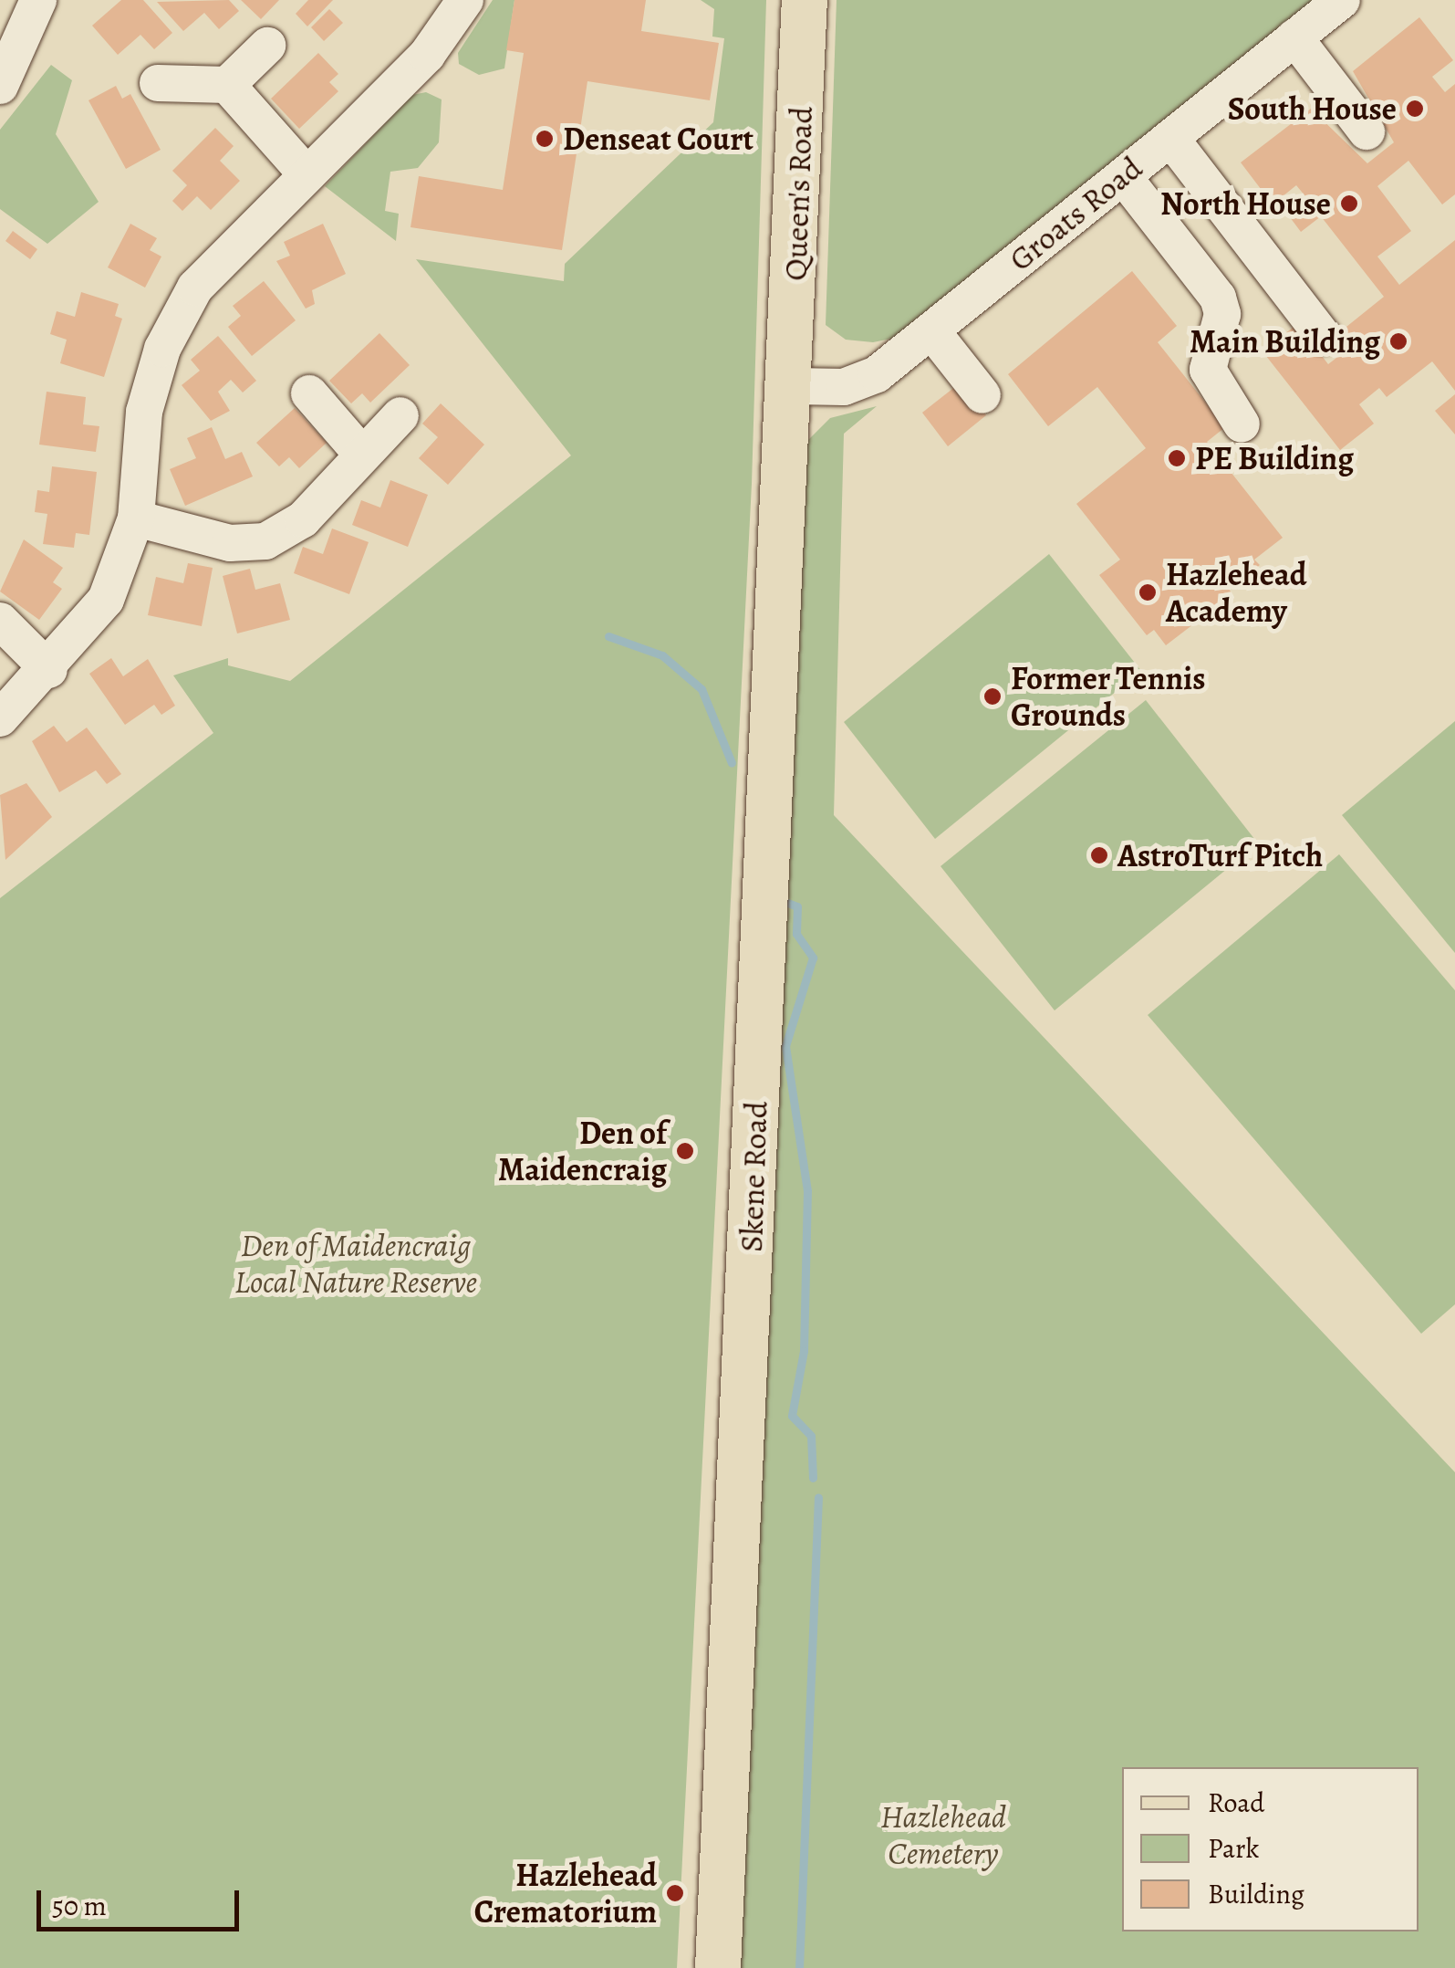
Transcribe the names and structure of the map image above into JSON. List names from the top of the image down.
{
  "streets": {
    "main road": ["Queen's Road", "Skene Road"],
    "street": ["Groats Road"]
  },
  "crossings": [
    ["Queen's Road", "Groats Road"],
    ["Queen's Road", "Skene Road"],
    ["Groats Road", "Skene Road"]
  ],
  "parks": ["Den of Maidencraig Local Nature Reserve", "Hazlehead Cemetery"],
  "places": [
    "South House",
    "Denseat Court",
    "North House",
    "Main Building",
    "PE Building",
    "Hazlehead Academy",
    "Former Tennis Grounds",
    "AstroTurf Pitch",
    "Den of Maidencraig",
    "Hazlehead Crematorium"
  ],
  "legend": ["Road", "Park", "Building"],
  "scale_bar": "50 m"
}
